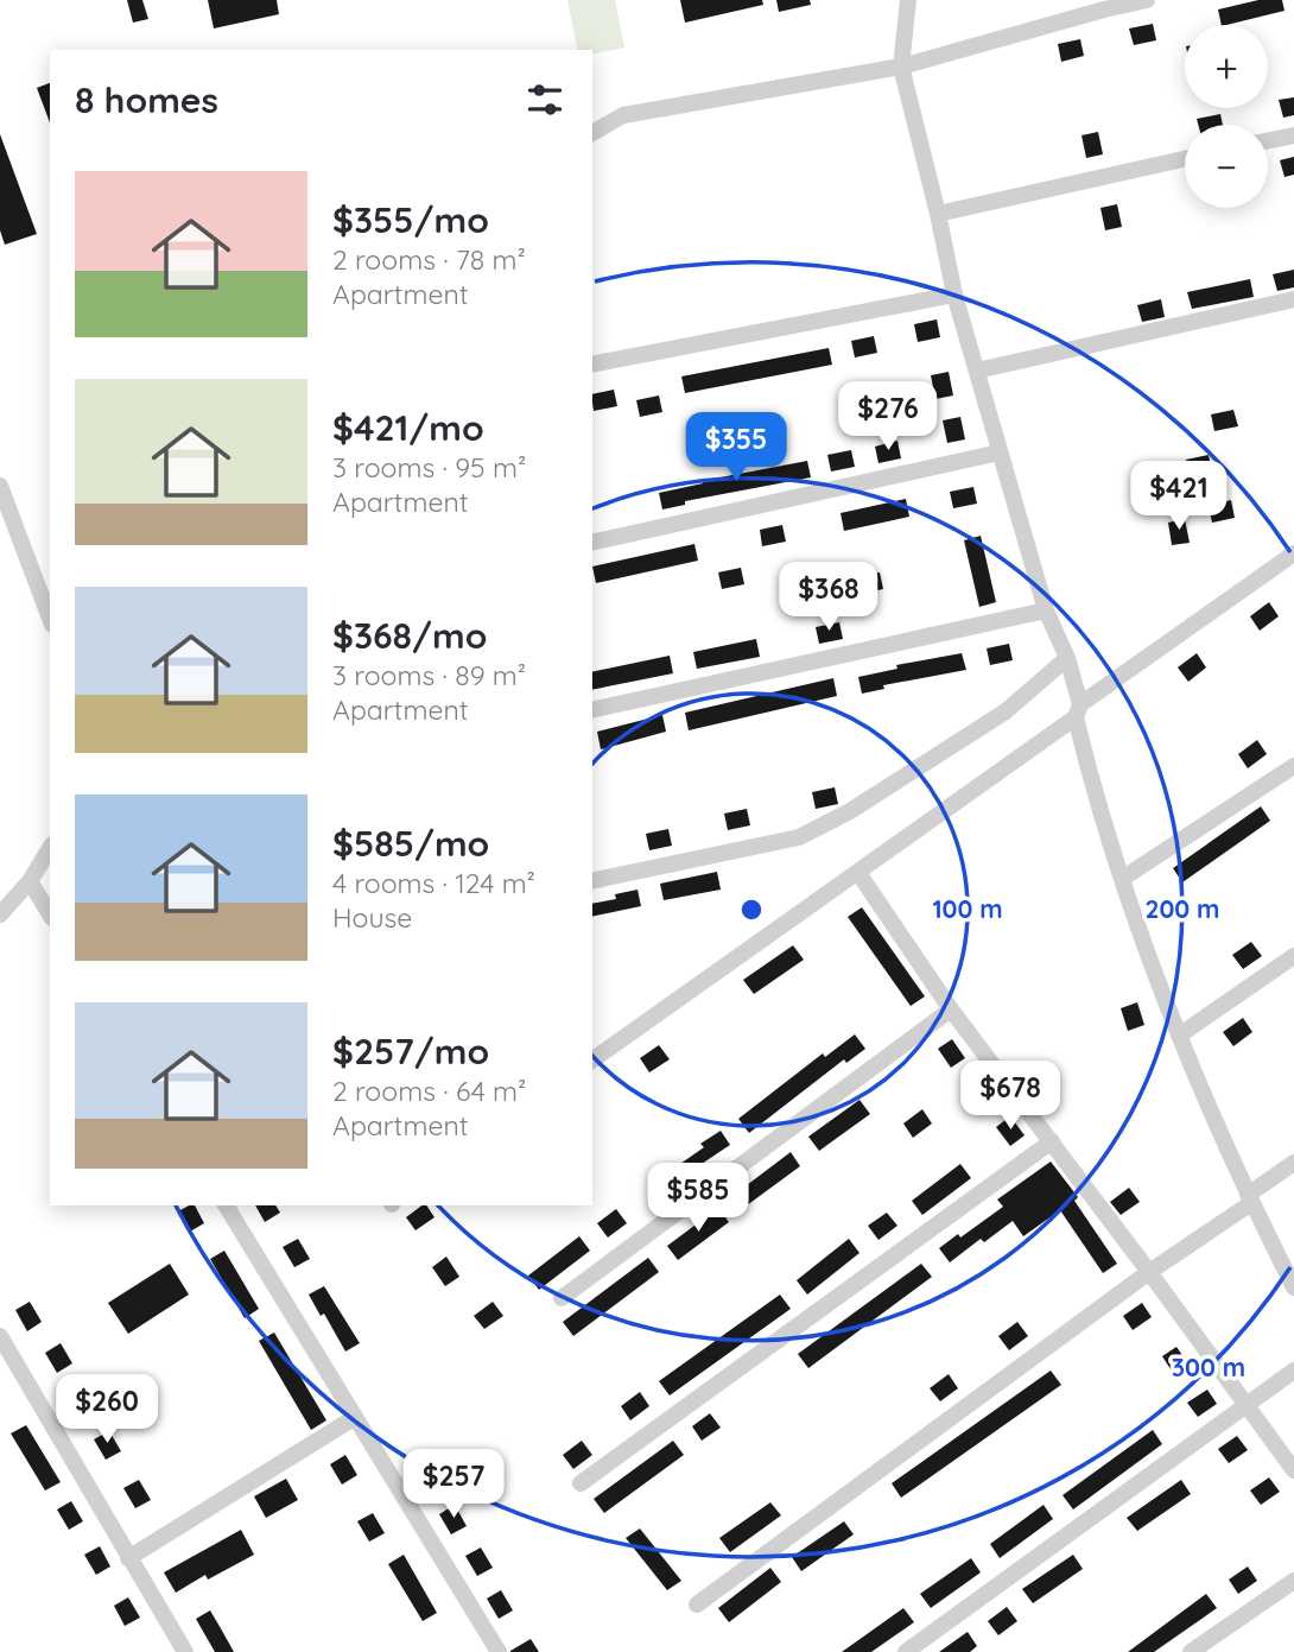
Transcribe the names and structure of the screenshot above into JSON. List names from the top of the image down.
{
  "page": {
    "map_buttons": ["+", "−"],
    "heading": "8 homes",
    "list": [
      {
        "name": "$355/mo",
        "note": "2 rooms · 78 m² · Apartment"
      },
      {
        "name": "$421/mo",
        "note": "3 rooms · 95 m² · Apartment"
      },
      {
        "name": "$368/mo",
        "note": "3 rooms · 89 m² · Apartment"
      },
      {
        "name": "$585/mo",
        "note": "4 rooms · 124 m² · House"
      },
      {
        "name": "$257/mo",
        "note": "2 rooms · 64 m² · Apartment"
      }
    ],
    "price": [
      "$276",
      "$355",
      "$421",
      "$368",
      "$678",
      "$585",
      "$260",
      "$257"
    ]
  },
  "rings": ["100 m", "200 m", "300 m"]
}
